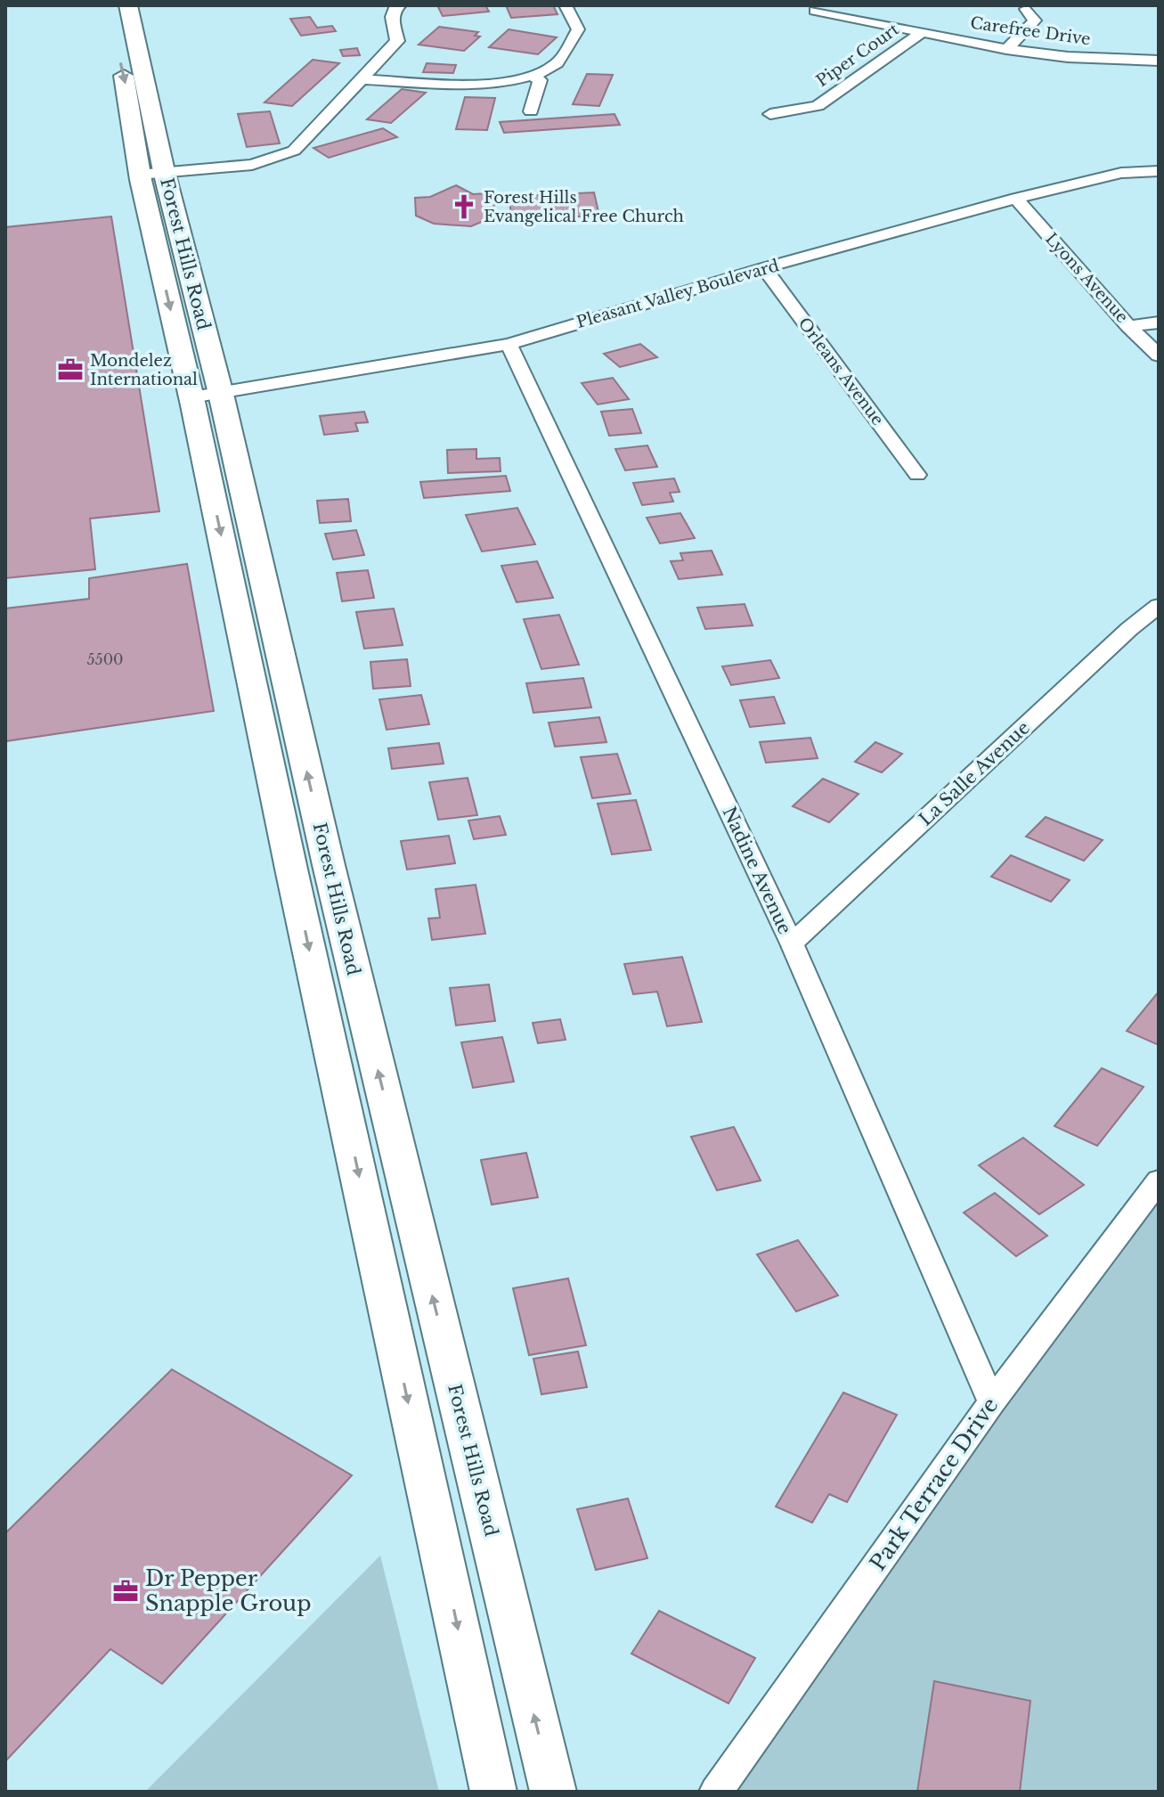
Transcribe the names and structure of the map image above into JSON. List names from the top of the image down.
{
  "streets": {
    "street": [
      "Carefree Drive",
      "Piper Court",
      "Forest Hills Road",
      "Lyons Avenue",
      "Pleasant Valley Boulevard",
      "Orleans Avenue",
      "La Salle Avenue",
      "Nadine Avenue",
      "Park Terrace Drive"
    ]
  },
  "crossings": [
    ["Carefree Drive", "Piper Court"],
    ["Forest Hills Road", "Pleasant Valley Boulevard"],
    ["Lyons Avenue", "Pleasant Valley Boulevard"],
    ["Pleasant Valley Boulevard", "Orleans Avenue"],
    ["Pleasant Valley Boulevard", "Nadine Avenue"],
    ["La Salle Avenue", "Nadine Avenue"],
    ["Nadine Avenue", "Park Terrace Drive"]
  ],
  "places": {
    "church": ["Forest Hills Evangelical Free Church"],
    "office": ["Mondelez International", "Dr Pepper Snapple Group"]
  },
  "house_numbers": ["5500"]
}
